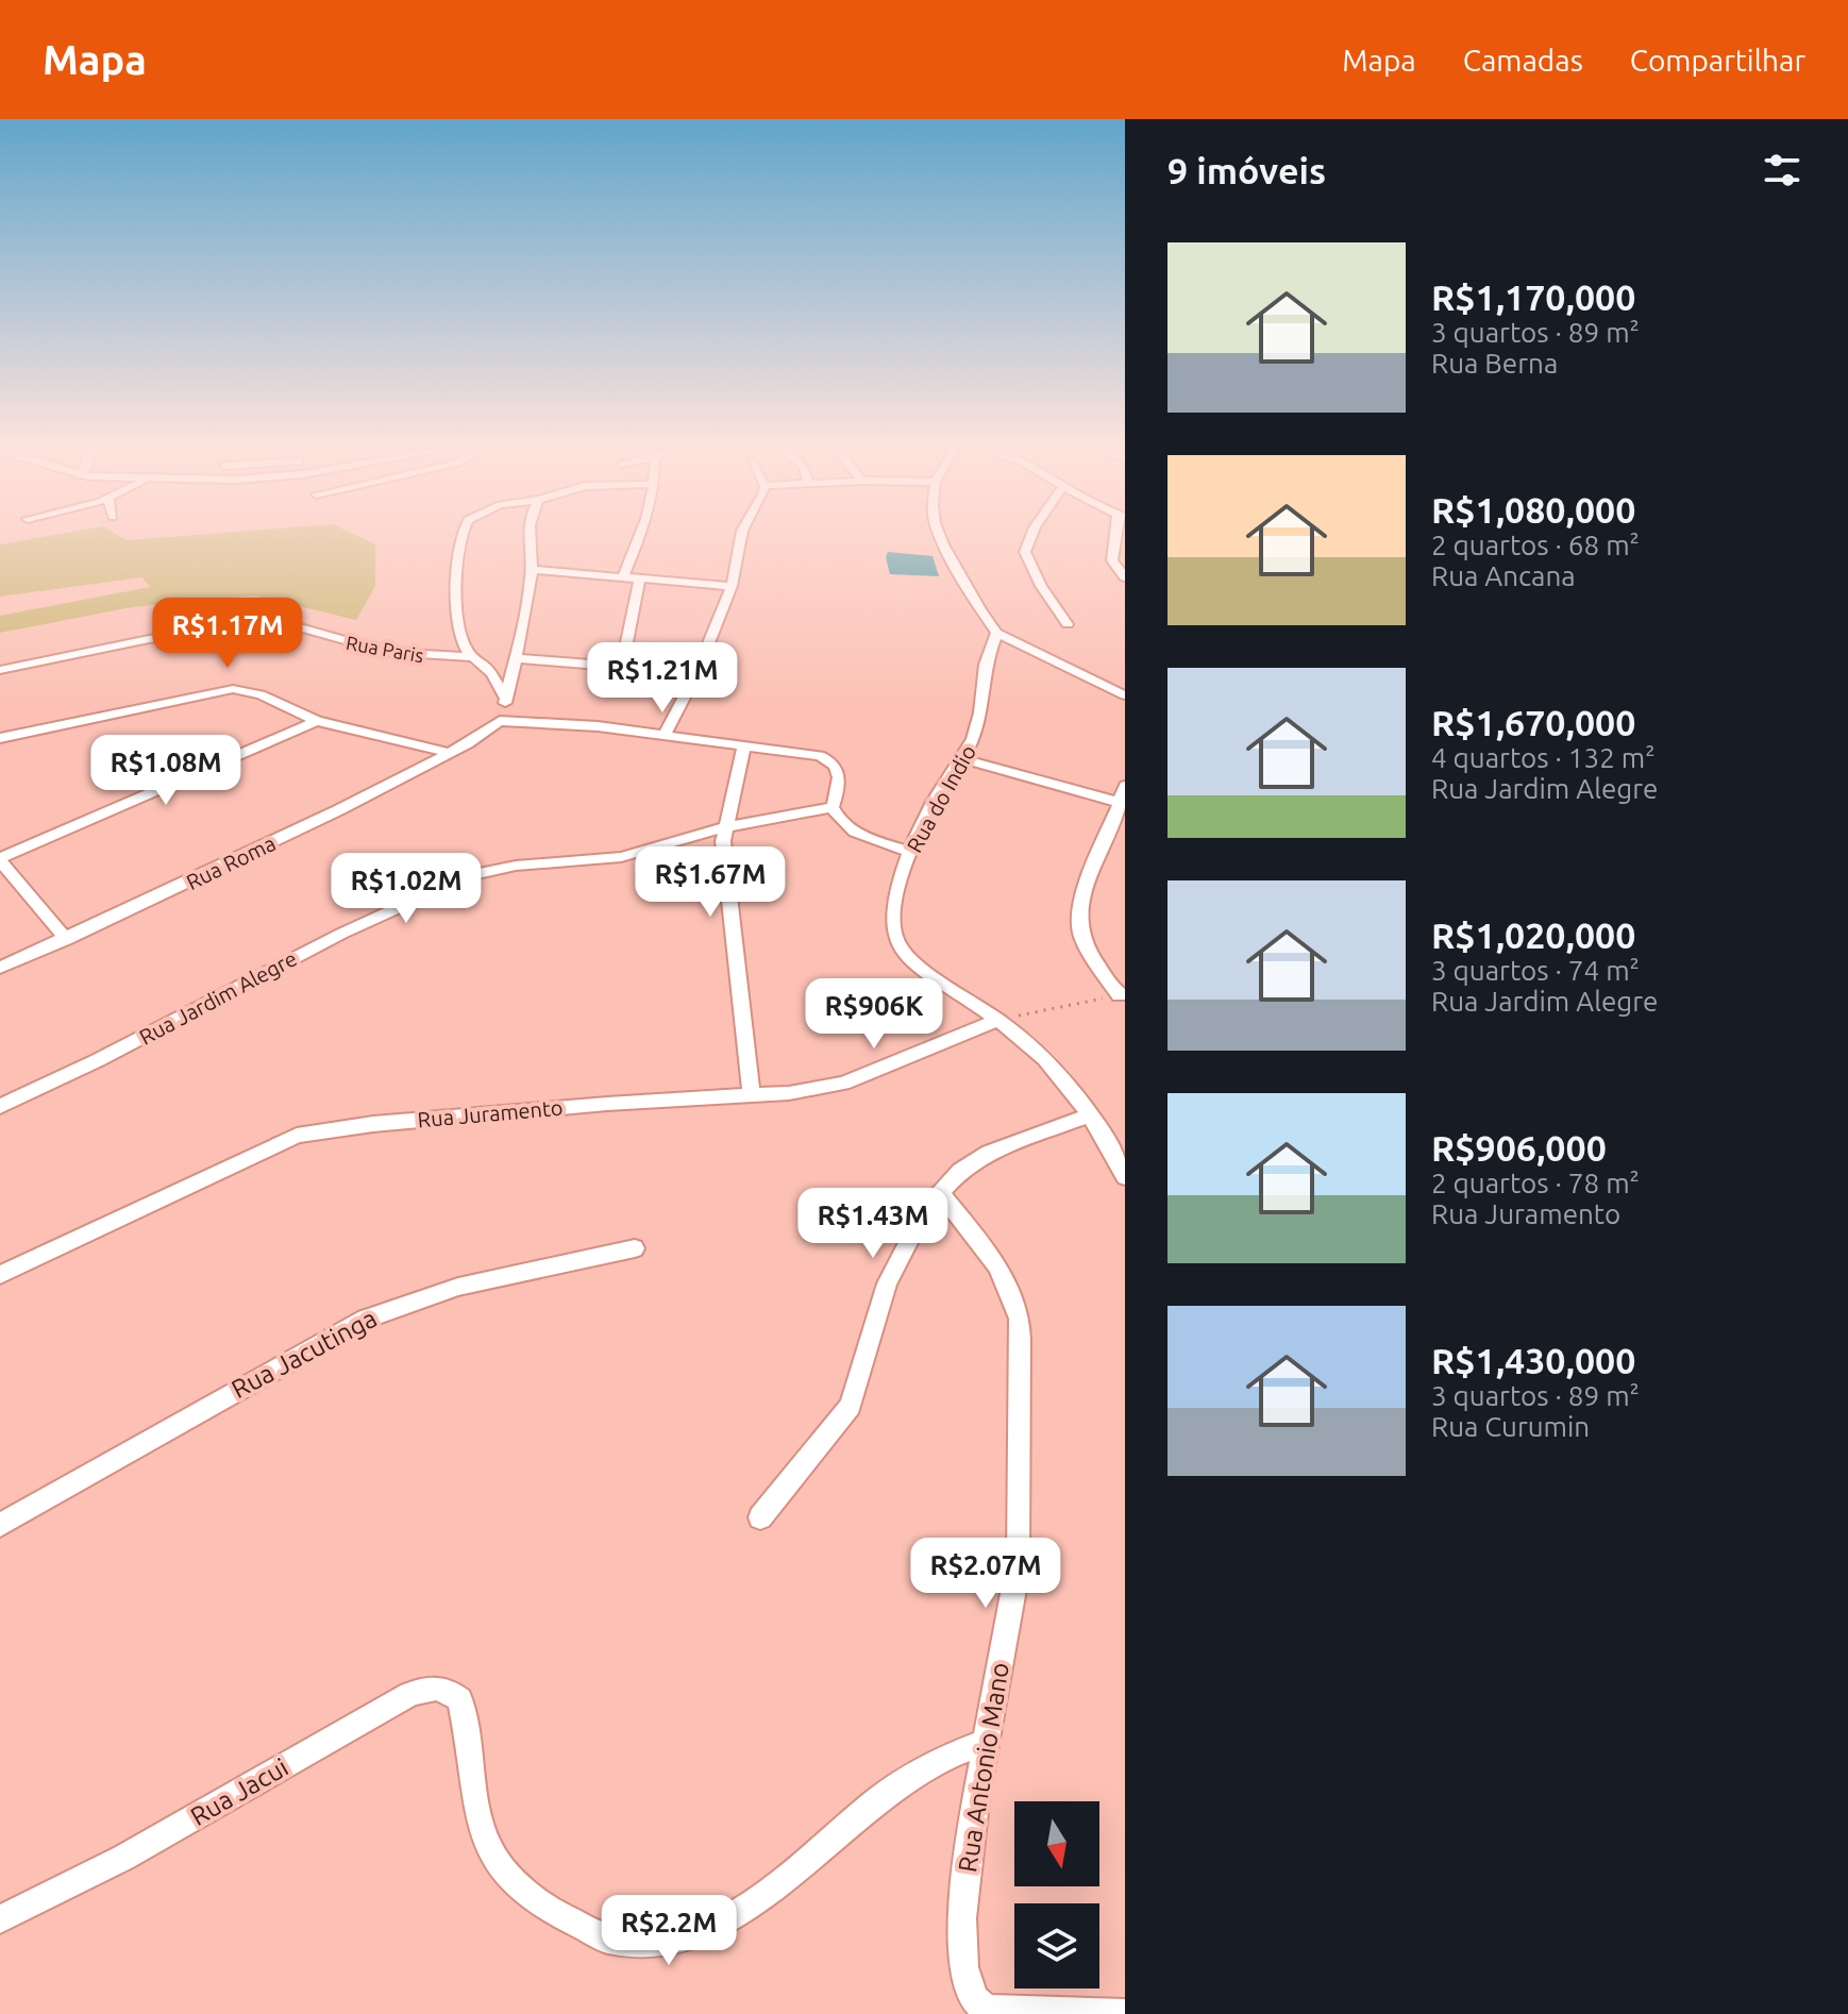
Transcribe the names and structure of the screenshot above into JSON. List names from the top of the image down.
{
  "streets": {
    "street": [
      "Rua Paris",
      "Rua do Indio",
      "Rua Roma",
      "Rua Jardim Alegre",
      "Rua Juramento",
      "Rua Jacutinga",
      "Rua Antonio Mano",
      "Rua Jacui"
    ]
  },
  "crossings": [
    ["Rua do Indio", "Rua Juramento"],
    ["Rua Antonio Mano", "Rua Jacui"]
  ],
  "north": "bottom",
  "page": {
    "header": "Mapa",
    "nav": ["Mapa", "Camadas", "Compartilhar"],
    "heading": "9 imóveis",
    "list": [
      {
        "name": "R$1,170,000",
        "note": "3 quartos · 89 m² · Rua Berna"
      },
      {
        "name": "R$1,080,000",
        "note": "2 quartos · 68 m² · Rua Ancana"
      },
      {
        "name": "R$1,670,000",
        "note": "4 quartos · 132 m² · Rua Jardim Alegre"
      },
      {
        "name": "R$1,020,000",
        "note": "3 quartos · 74 m² · Rua Jardim Alegre"
      },
      {
        "name": "R$906,000",
        "note": "2 quartos · 78 m² · Rua Juramento"
      },
      {
        "name": "R$1,430,000",
        "note": "3 quartos · 89 m² · Rua Curumin"
      }
    ],
    "price": [
      "R$1.17M",
      "R$1.21M",
      "R$1.08M",
      "R$1.67M",
      "R$1.02M",
      "R$906K",
      "R$1.43M",
      "R$2.07M",
      "R$2.2M"
    ]
  }
}
